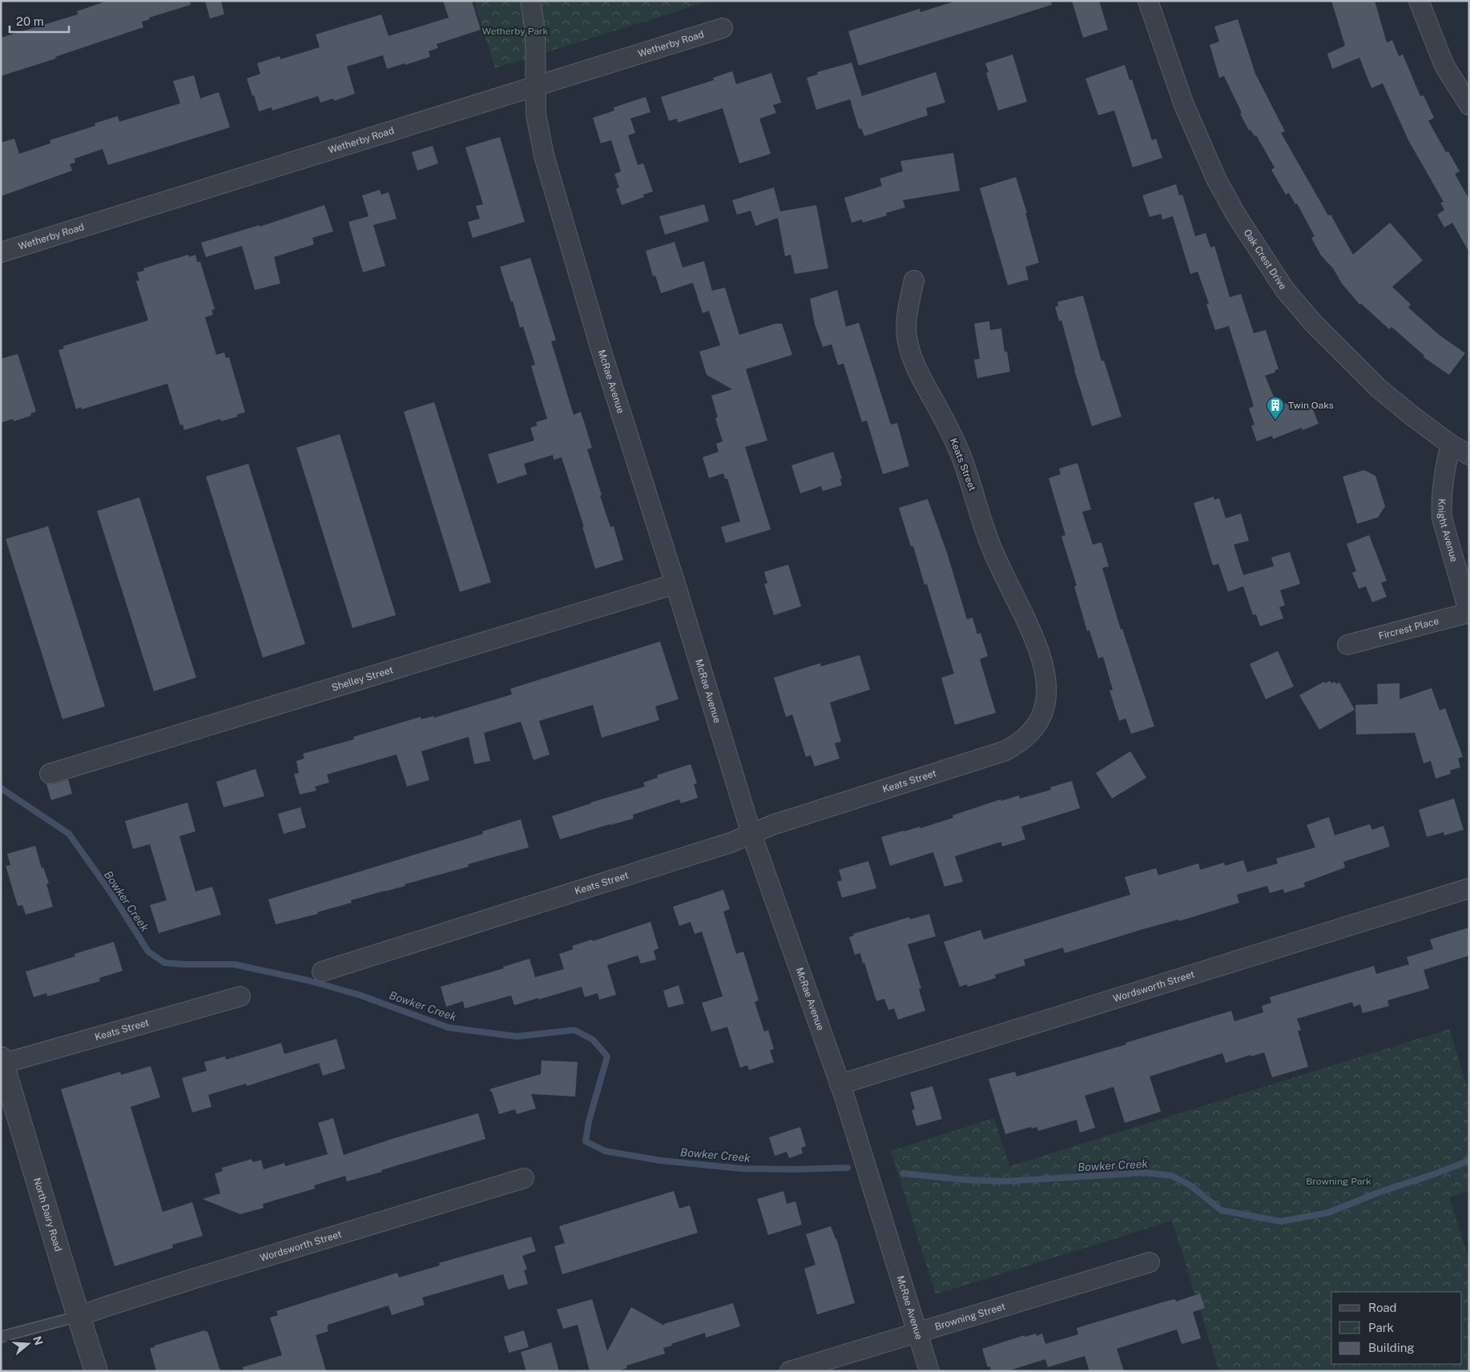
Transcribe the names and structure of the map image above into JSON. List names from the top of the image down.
{
  "streets": {
    "street": [
      "Wetherby Road",
      "Oak Crest Drive",
      "McRae Avenue",
      "Keats Street",
      "Knight Avenue",
      "Fircrest Place",
      "Shelley Street",
      "Wordsworth Street",
      "North Dairy Road",
      "Browning Street"
    ]
  },
  "crossings": [
    ["Wetherby Road", "McRae Avenue"],
    ["Oak Crest Drive", "Knight Avenue"],
    ["McRae Avenue", "Keats Street"],
    ["McRae Avenue", "Shelley Street"],
    ["McRae Avenue", "Wordsworth Street"],
    ["McRae Avenue", "Browning Street"],
    ["Keats Street", "North Dairy Road"],
    ["Knight Avenue", "Fircrest Place"],
    ["Wordsworth Street", "North Dairy Road"]
  ],
  "water": ["Bowker Creek"],
  "parks": ["Wetherby Park", "Browning Park"],
  "places": {
    "building": ["Twin Oaks"]
  },
  "legend": ["Road", "Park", "Building"],
  "scale_bar": "20 m",
  "north": "right"
}
